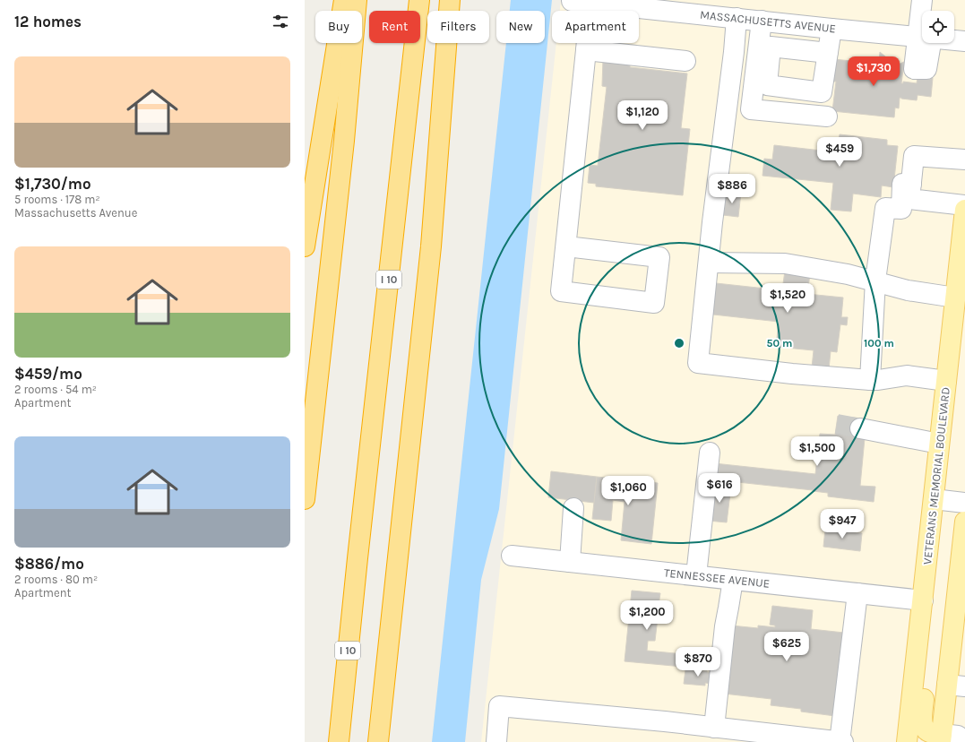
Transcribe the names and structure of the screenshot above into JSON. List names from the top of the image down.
{
  "streets": {
    "highway": ["I 10"],
    "main road": ["VETERANS MEMORIAL BOULEVARD"],
    "street": ["MASSACHUSETTS AVENUE", "TENNESSEE AVENUE"]
  },
  "crossings": [
    ["VETERANS MEMORIAL BOULEVARD", "TENNESSEE AVENUE"]
  ],
  "page": {
    "heading": "12 homes",
    "chip": [
      "Buy",
      "Rent",
      "Filters",
      "New",
      "Apartment"
    ],
    "list": [
      {
        "name": "$1,730/mo",
        "note": "5 rooms · 178 m² · Massachusetts Avenue"
      },
      {
        "name": "$459/mo",
        "note": "2 rooms · 54 m² · Apartment"
      },
      {
        "name": "$886/mo",
        "note": "2 rooms · 80 m² · Apartment"
      }
    ],
    "price": [
      "$1,730",
      "$1,120",
      "$459",
      "$886",
      "$1,520",
      "$1,500",
      "$616",
      "$1,060",
      "$947",
      "$1,200",
      "$625",
      "$870"
    ]
  },
  "rings": ["50 m", "100 m"]
}
